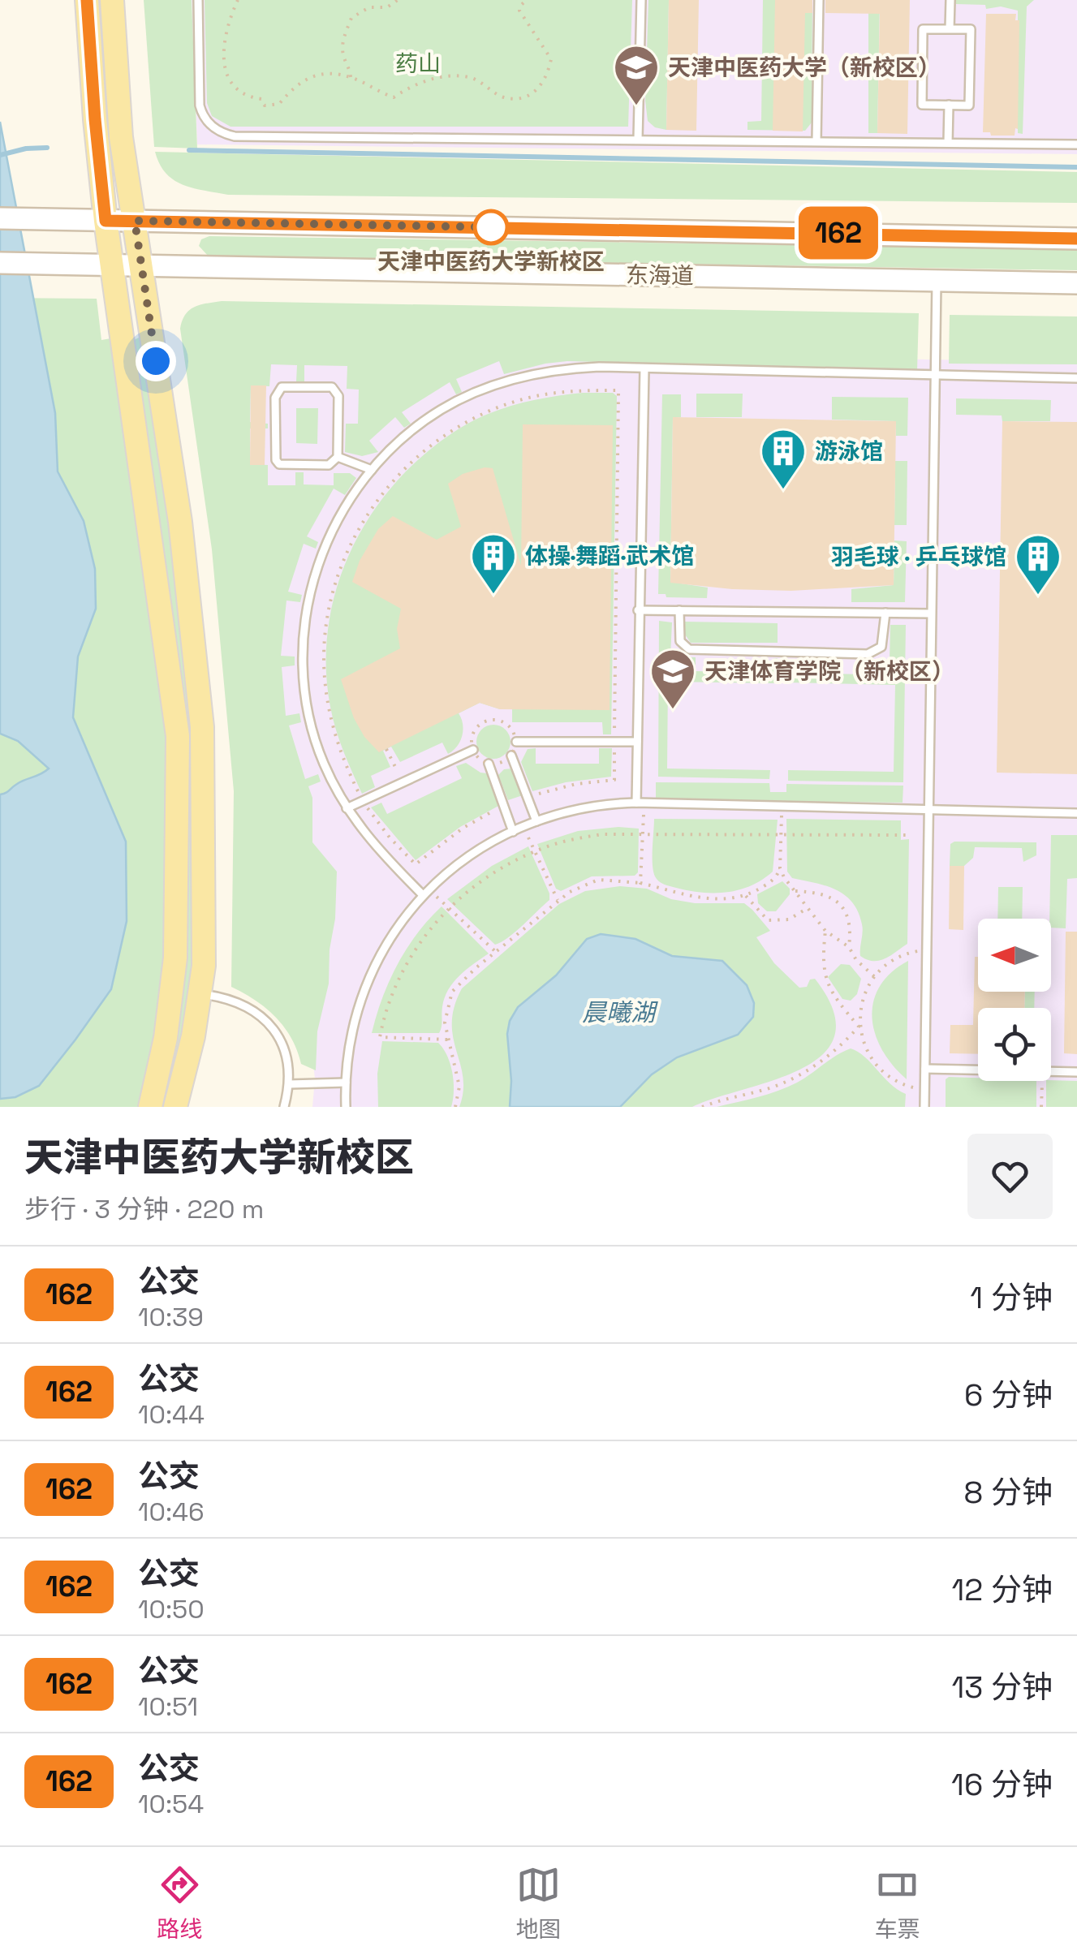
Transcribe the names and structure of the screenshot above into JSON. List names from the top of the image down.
{
  "streets": {
    "main road": ["东海道"]
  },
  "water": ["晨曦湖"],
  "parks": ["药山"],
  "places": {
    "school or university": ["天津中医药大学（新校区）", "天津体育学院（新校区）"],
    "other": ["天津中医药大学新校区"],
    "building": ["游泳馆", "体操·舞蹈·武术馆", "羽毛球 · 乒乓球馆"]
  },
  "lines": ["bus line 162"],
  "north": "left",
  "page": {
    "on_map": "162",
    "heading": ["天津中医药大学新校区", "步行 · 3 分钟 · 220 m"],
    "list": [
      {
        "mark": "162",
        "name": "公交",
        "note": "10:39",
        "value": "1 分钟"
      },
      {
        "mark": "162",
        "name": "公交",
        "note": "10:44",
        "value": "6 分钟"
      },
      {
        "mark": "162",
        "name": "公交",
        "note": "10:46",
        "value": "8 分钟"
      },
      {
        "mark": "162",
        "name": "公交",
        "note": "10:50",
        "value": "12 分钟"
      },
      {
        "mark": "162",
        "name": "公交",
        "note": "10:51",
        "value": "13 分钟"
      },
      {
        "mark": "162",
        "name": "公交",
        "note": "10:54",
        "value": "16 分钟"
      }
    ],
    "tabs": ["路线", "地图", "车票"]
  }
}
